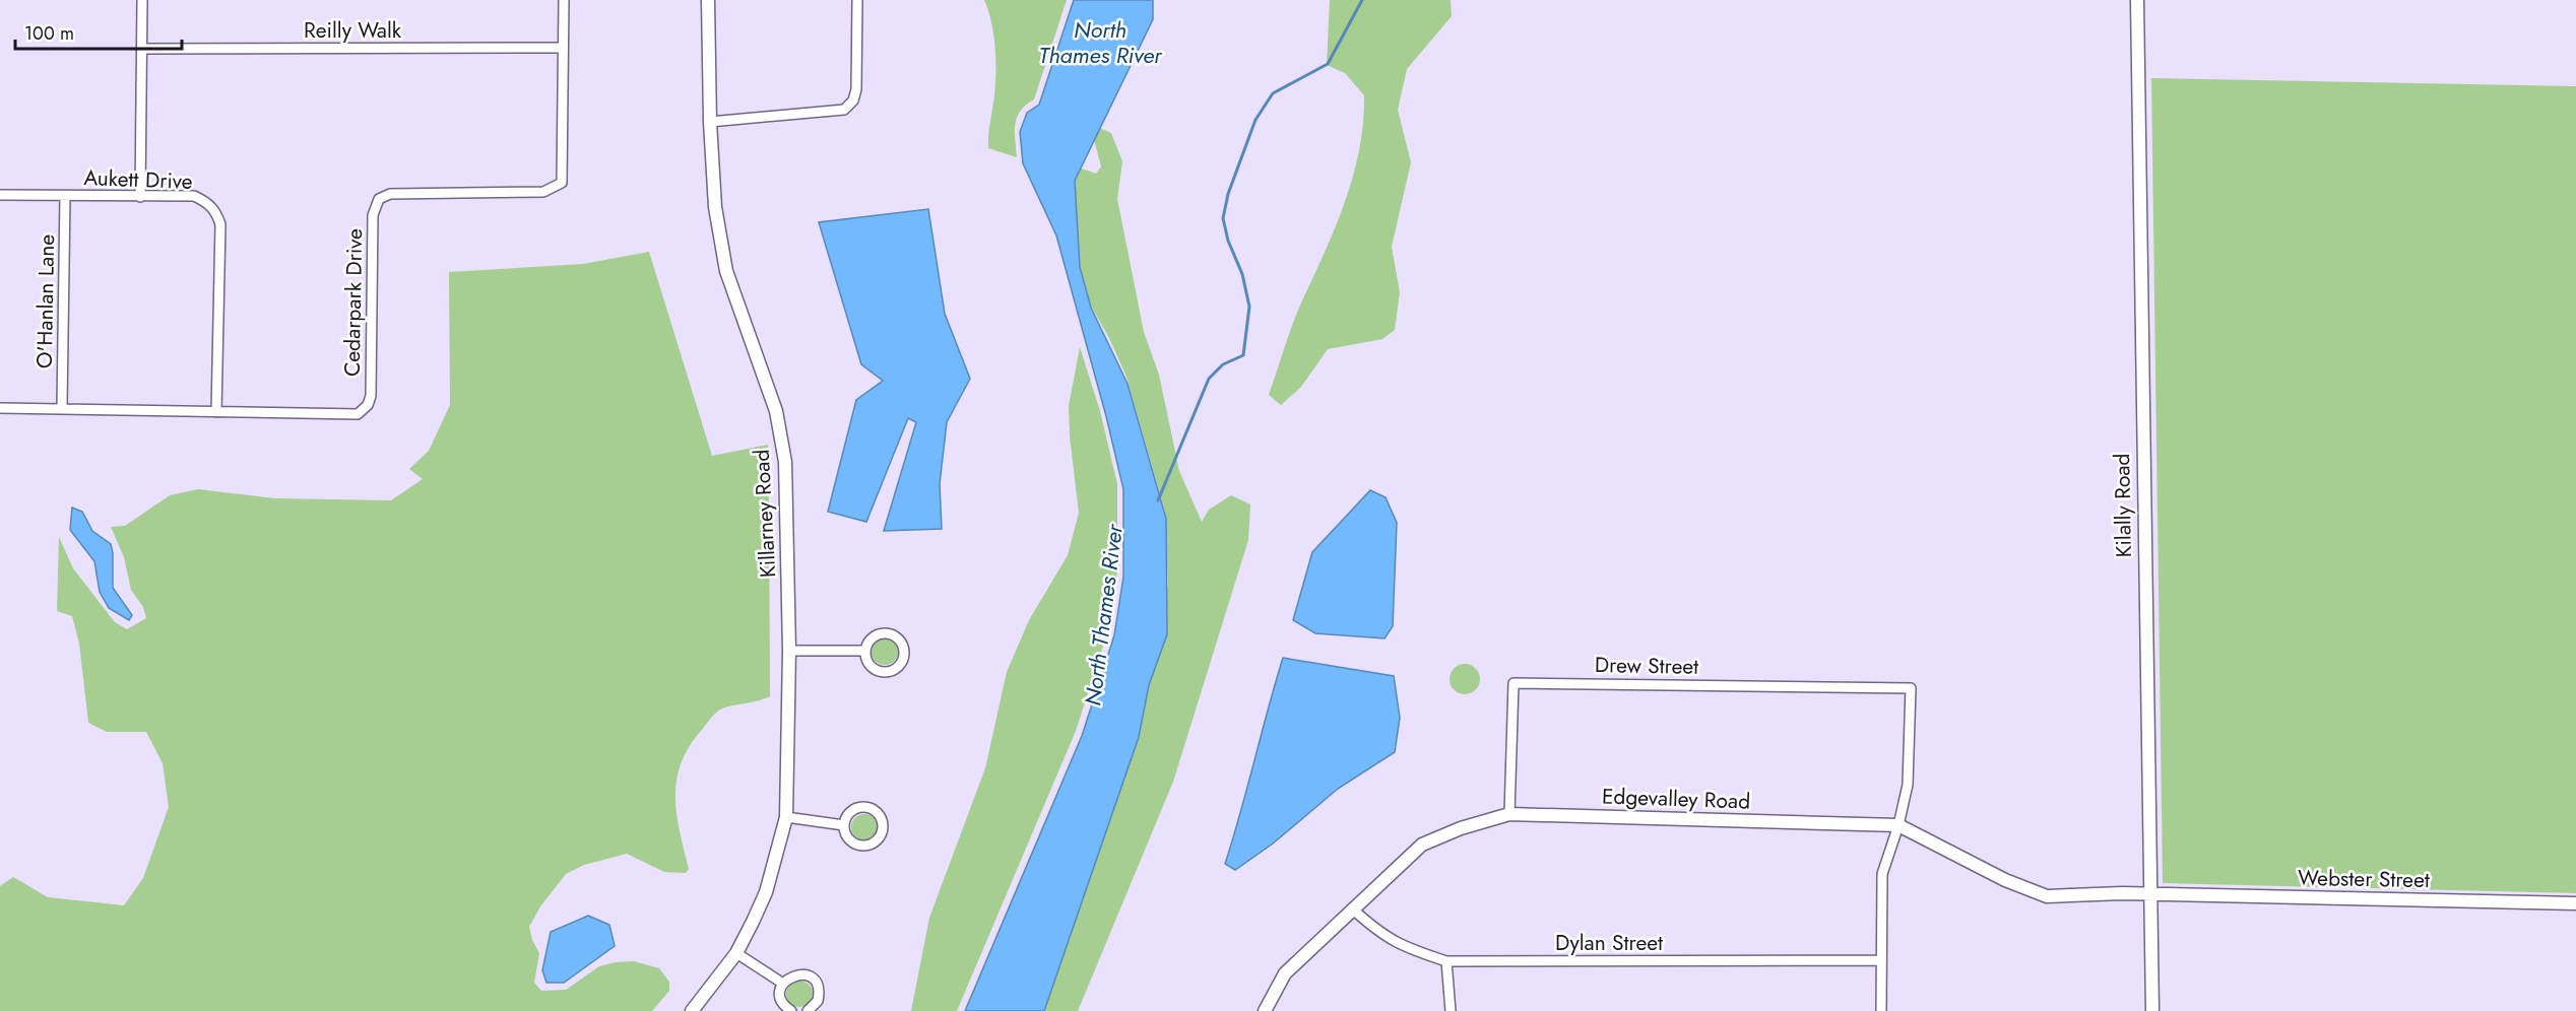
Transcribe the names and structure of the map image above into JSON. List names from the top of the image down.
{
  "streets": {
    "street": [
      "Reilly Walk",
      "Aukett Drive",
      "O'Hanlan Lane",
      "Cedarpark Drive",
      "Kilally Road",
      "Killarney Road",
      "Drew Street",
      "Edgevalley Road",
      "Webster Street",
      "Dylan Street"
    ]
  },
  "crossings": [
    ["Reilly Walk", "Cedarpark Drive"],
    ["Aukett Drive", "O'Hanlan Lane"],
    ["Aukett Drive", "Cedarpark Drive"],
    ["O'Hanlan Lane", "Cedarpark Drive"],
    ["Kilally Road", "Edgevalley Road"],
    ["Kilally Road", "Webster Street"],
    ["Drew Street", "Edgevalley Road"],
    ["Edgevalley Road", "Webster Street"],
    ["Edgevalley Road", "Dylan Street"]
  ],
  "water": ["North Thames River"],
  "scale_bar": "100 m"
}
